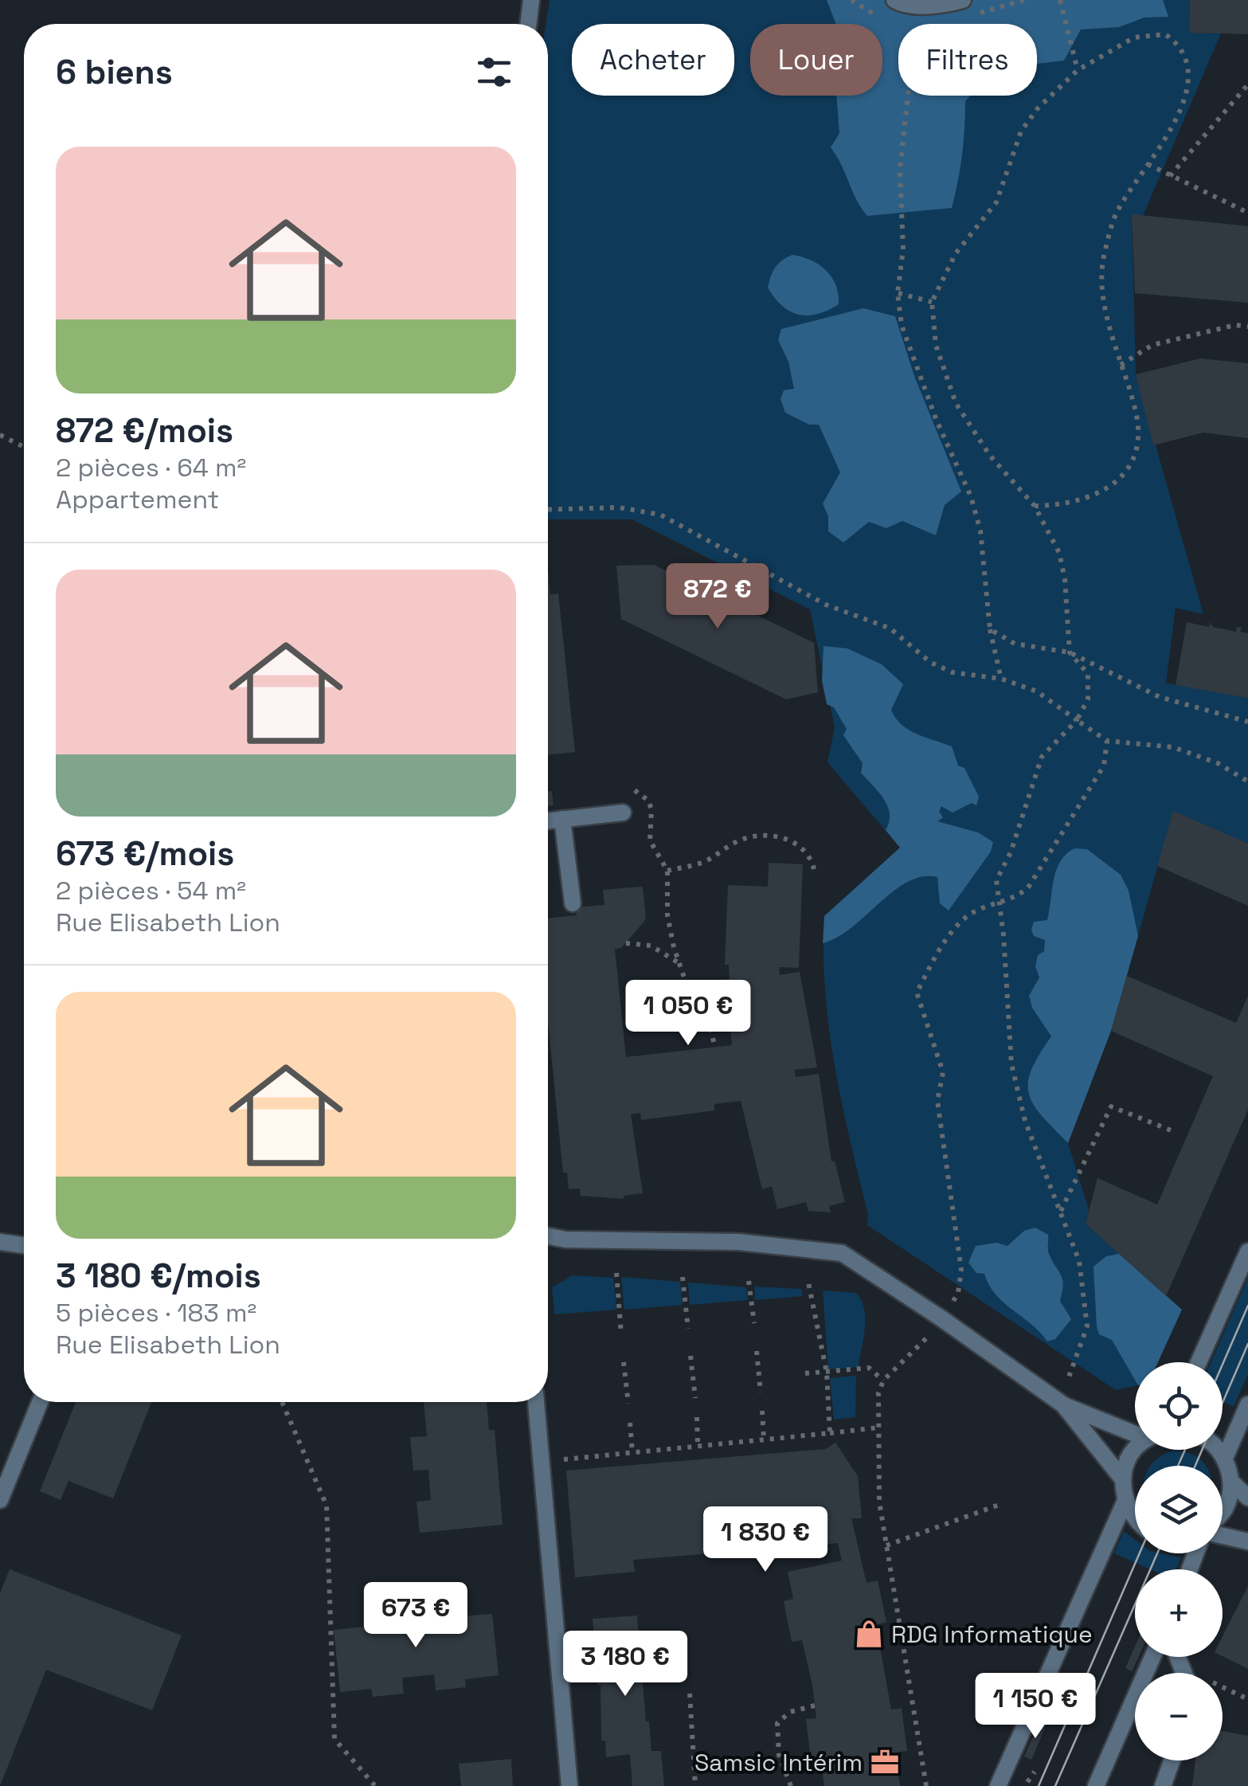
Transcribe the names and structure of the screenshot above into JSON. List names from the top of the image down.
{
  "places": {
    "shop": ["RDG Informatique"],
    "office": ["Samsic Intérim"]
  },
  "page": {
    "chip": ["Acheter", "Louer", "Filtres"],
    "heading": "6 biens",
    "list": [
      {
        "name": "872 €/mois",
        "note": "2 pièces · 64 m² · Appartement"
      },
      {
        "name": "673 €/mois",
        "note": "2 pièces · 54 m² · Rue Elisabeth Lion"
      },
      {
        "name": "3 180 €/mois",
        "note": "5 pièces · 183 m² · Rue Elisabeth Lion"
      }
    ],
    "price": [
      "872 €",
      "1 050 €",
      "1 830 €",
      "673 €",
      "3 180 €",
      "1 150 €"
    ],
    "map_buttons": ["+", "−"]
  }
}
